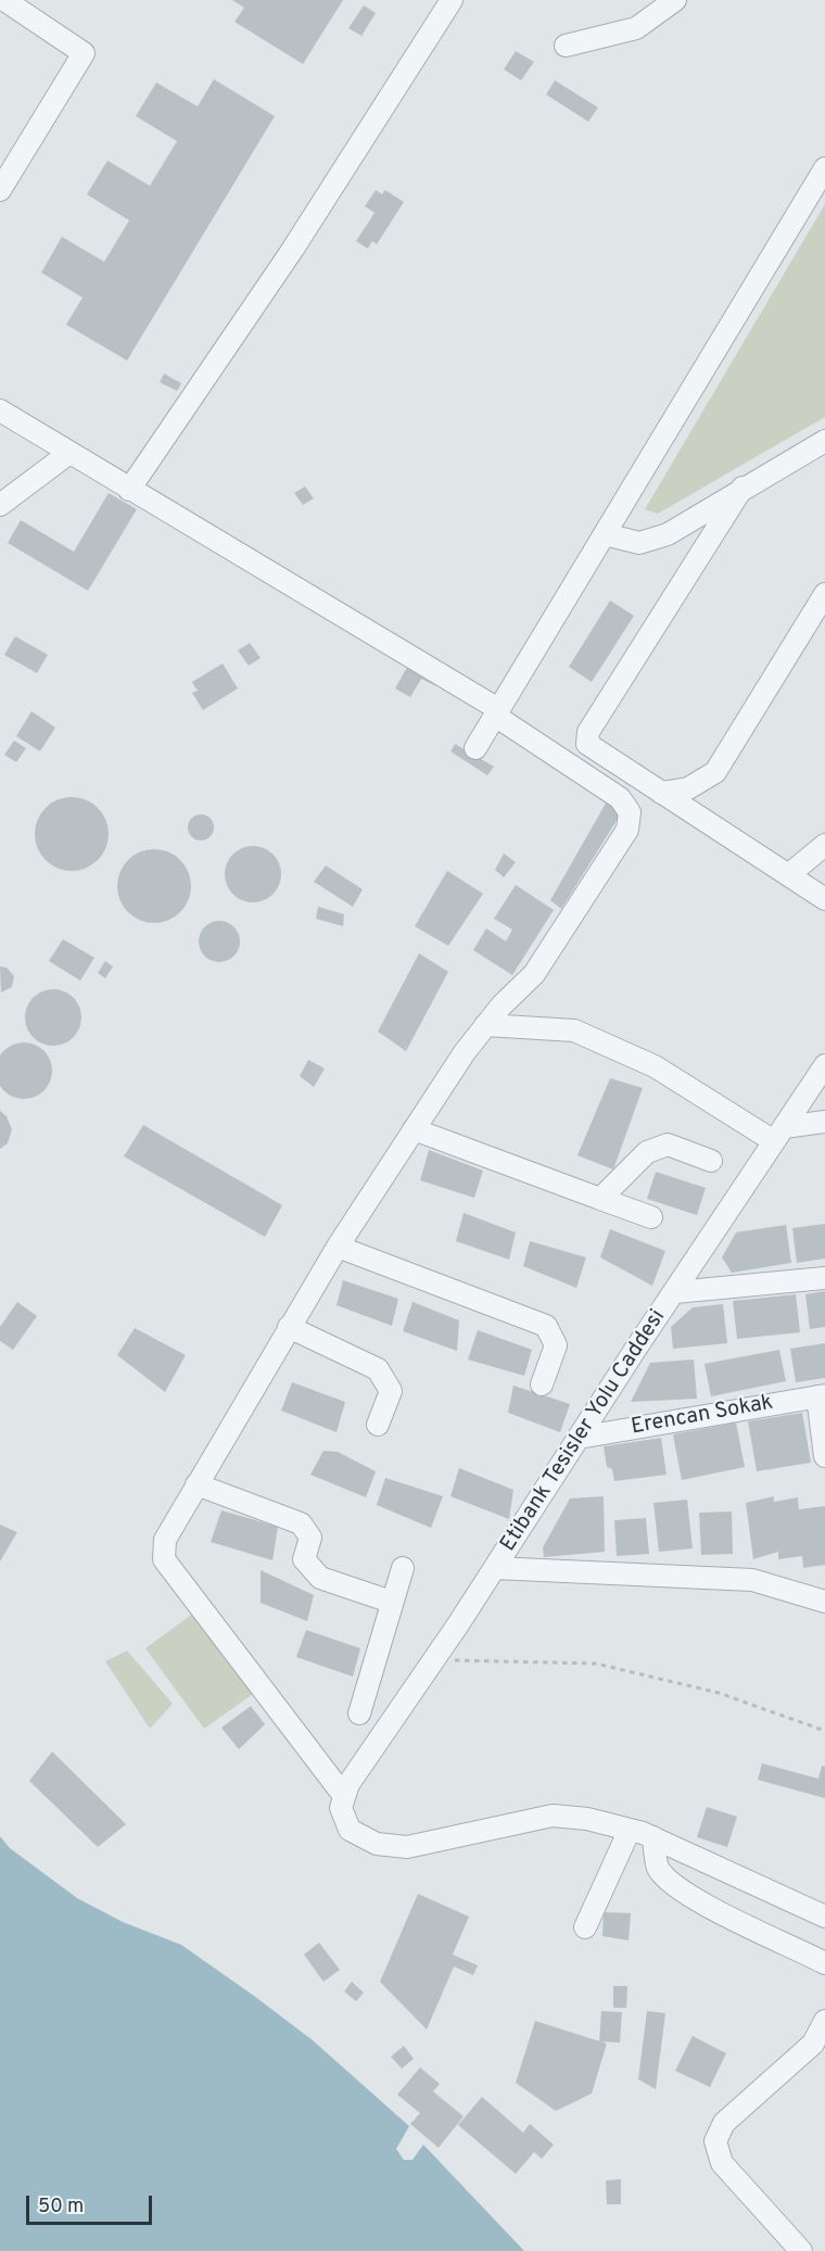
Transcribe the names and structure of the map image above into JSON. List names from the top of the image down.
{
  "streets": {
    "street": ["Erencan Sokak", "Etibank Tesisler Yolu Caddesi"]
  },
  "crossings": [
    ["Erencan Sokak", "Etibank Tesisler Yolu Caddesi"]
  ],
  "scale_bar": "50 m"
}
